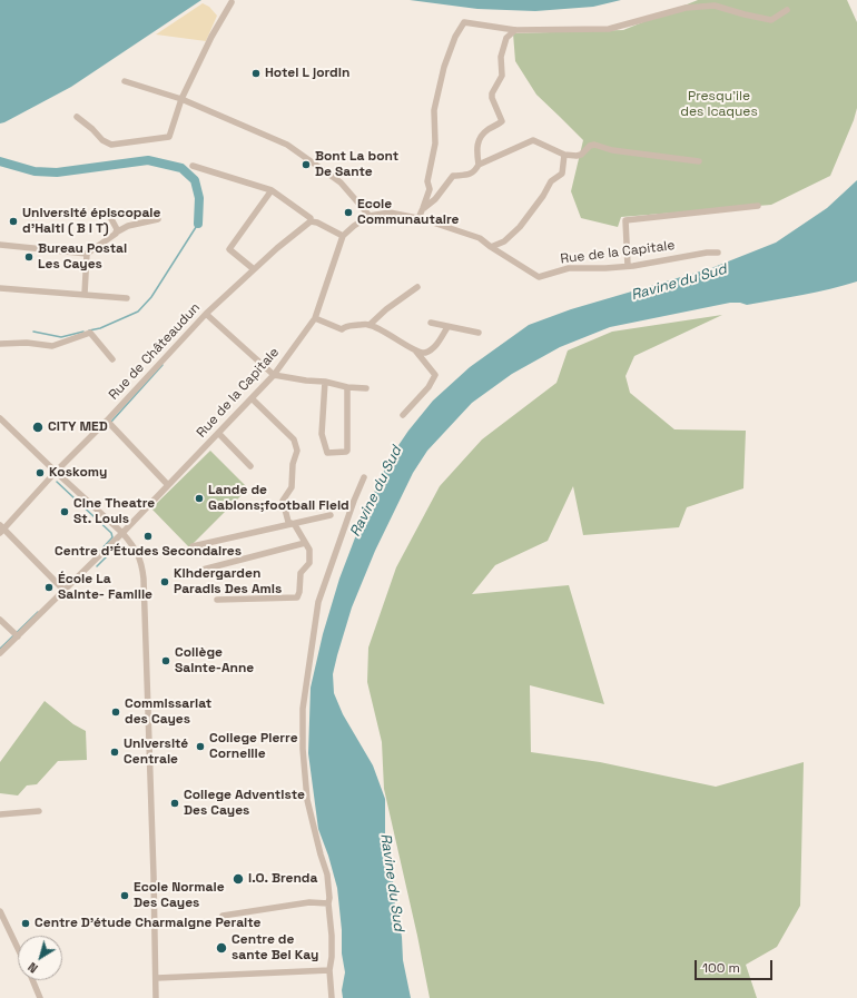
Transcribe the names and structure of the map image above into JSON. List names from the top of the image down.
{
  "streets": {
    "street": ["Rue de la Capitale", "Rue de Châteaudun"]
  },
  "water": ["Ravine du Sud"],
  "parks": ["Presqu'ile des Icaques"],
  "places": [
    "Hotel L jordin",
    "Bont La bont De Sante",
    "Ecole Communautaire",
    "Université épiscopale d'Haiti ( B I T)",
    "Bureau Postal Les Cayes",
    "CITY MED",
    "Koskomy",
    "Lande de Gabions;football Field",
    "Cine Theatre St. Louis",
    "Centre d'Études Secondaires",
    "Kihdergarden Paradis Des Amis",
    "École La Sainte- Famille",
    "Collège Sainte-Anne",
    "Commissariat des Cayes",
    "College Pierre Corneille",
    "Université Centrale",
    "College Adventiste Des Cayes",
    "I.O. Brenda",
    "Ecole Normale Des Cayes",
    "Centre D'étude Charmalgne Peralte",
    "Centre de sante Bel Kay"
  ],
  "scale_bar": "100 m",
  "north": "bottom left"
}
